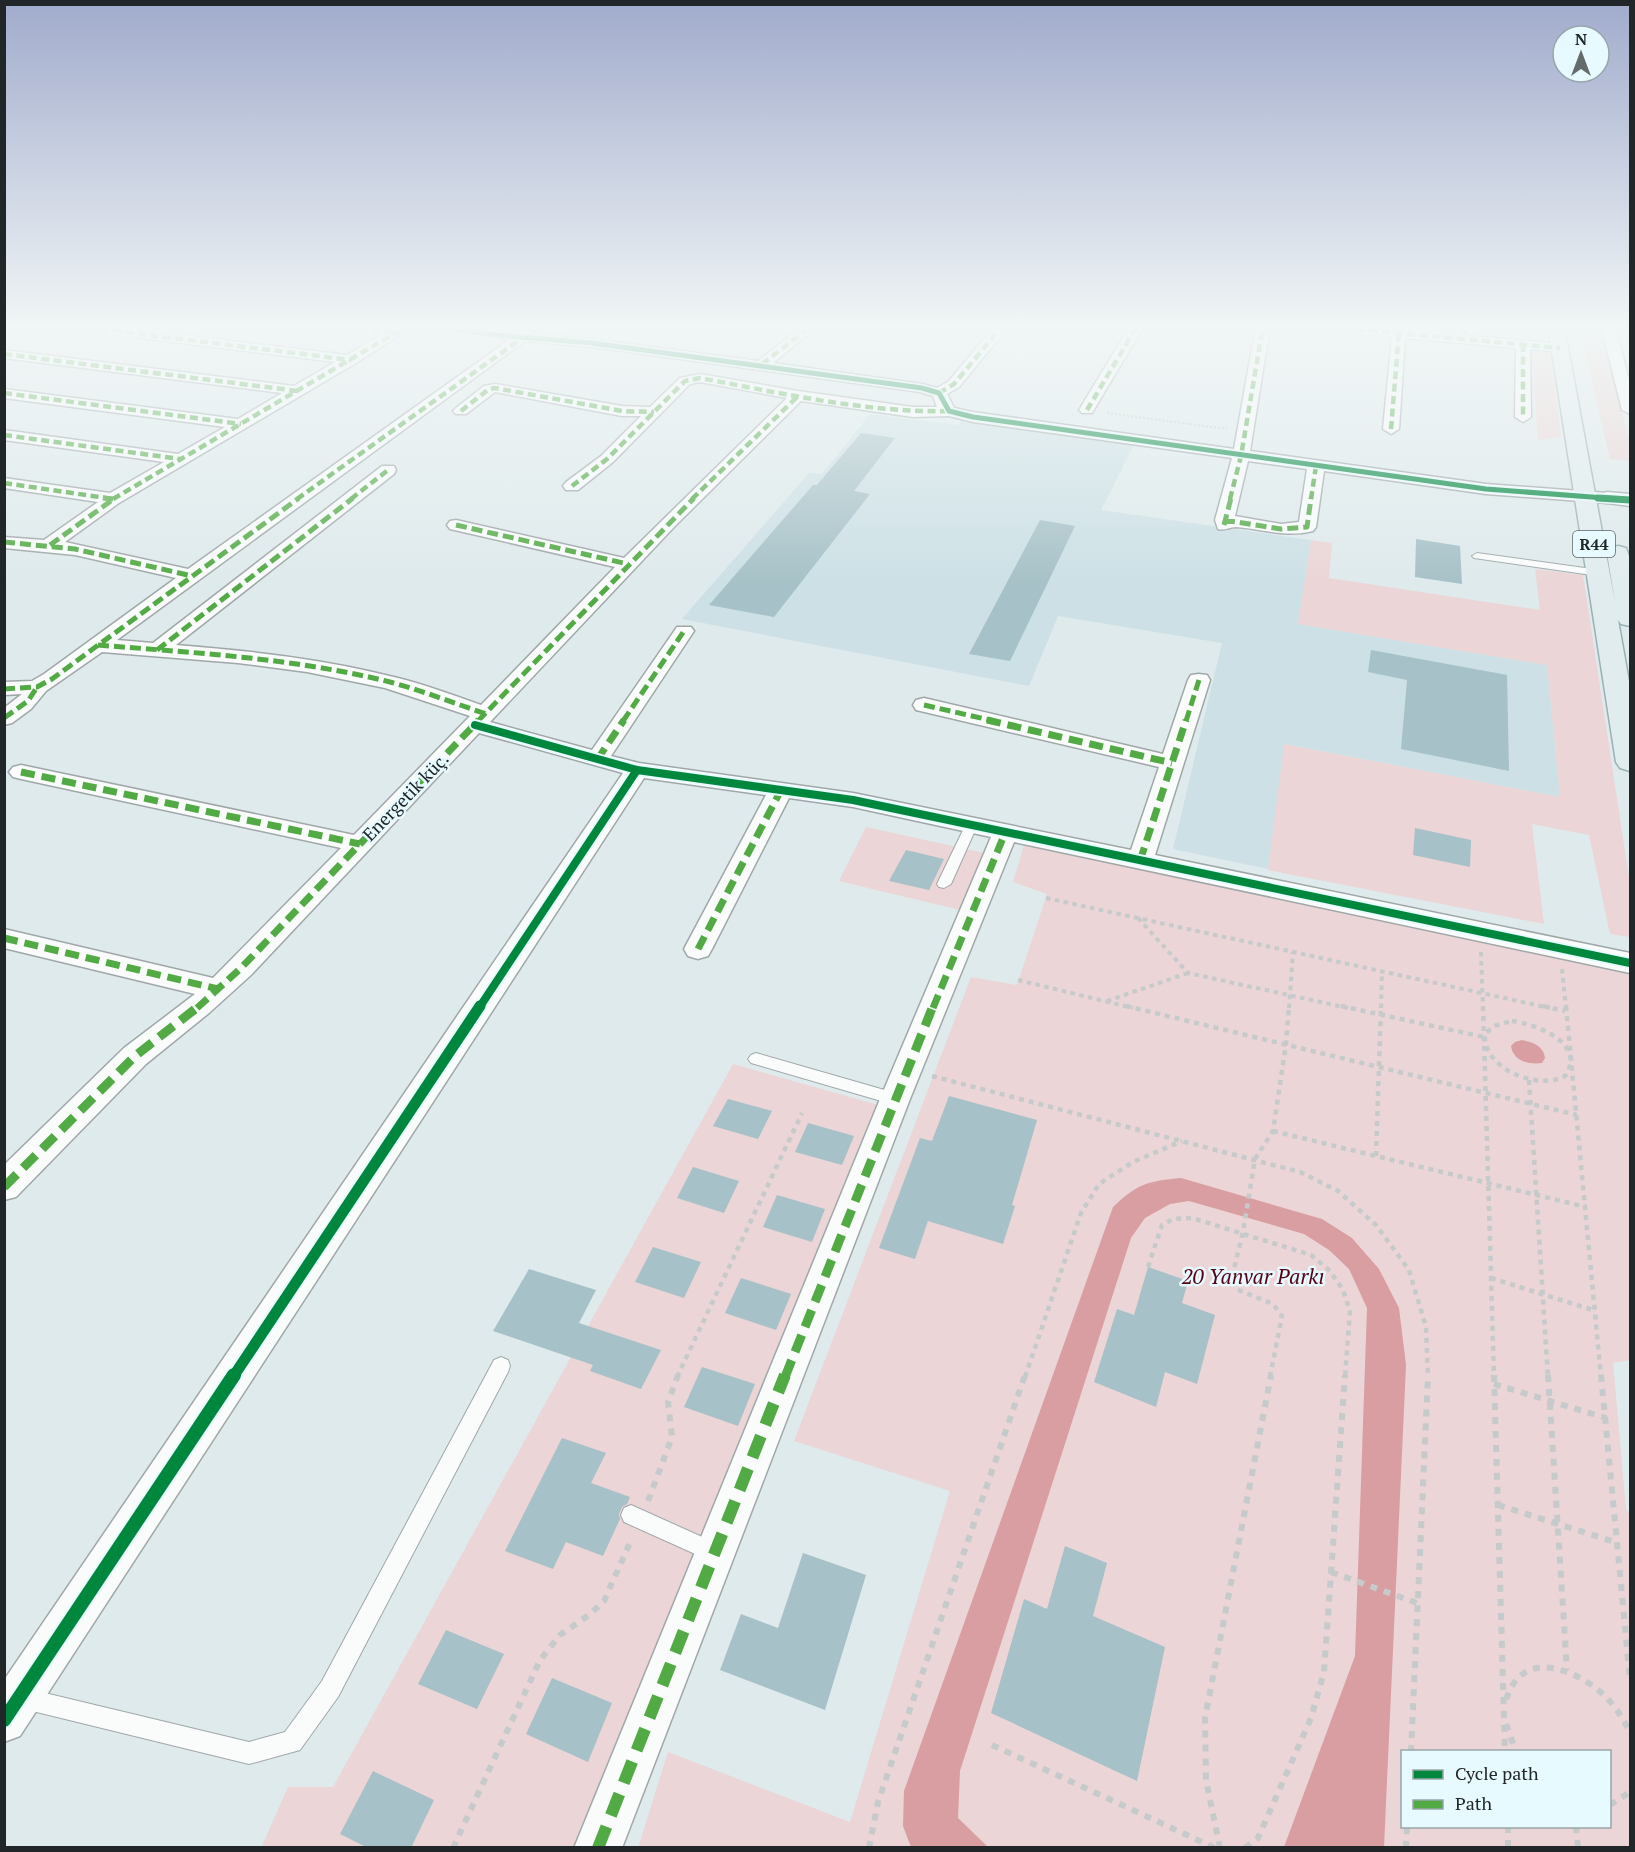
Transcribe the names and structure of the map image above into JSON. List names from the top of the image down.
{
  "streets": {
    "main road": ["R44"],
    "street": ["Energetik küç."]
  },
  "parks": ["20 Yanvar Parkı"],
  "legend": ["Cycle path", "Path"],
  "north": "top"
}
